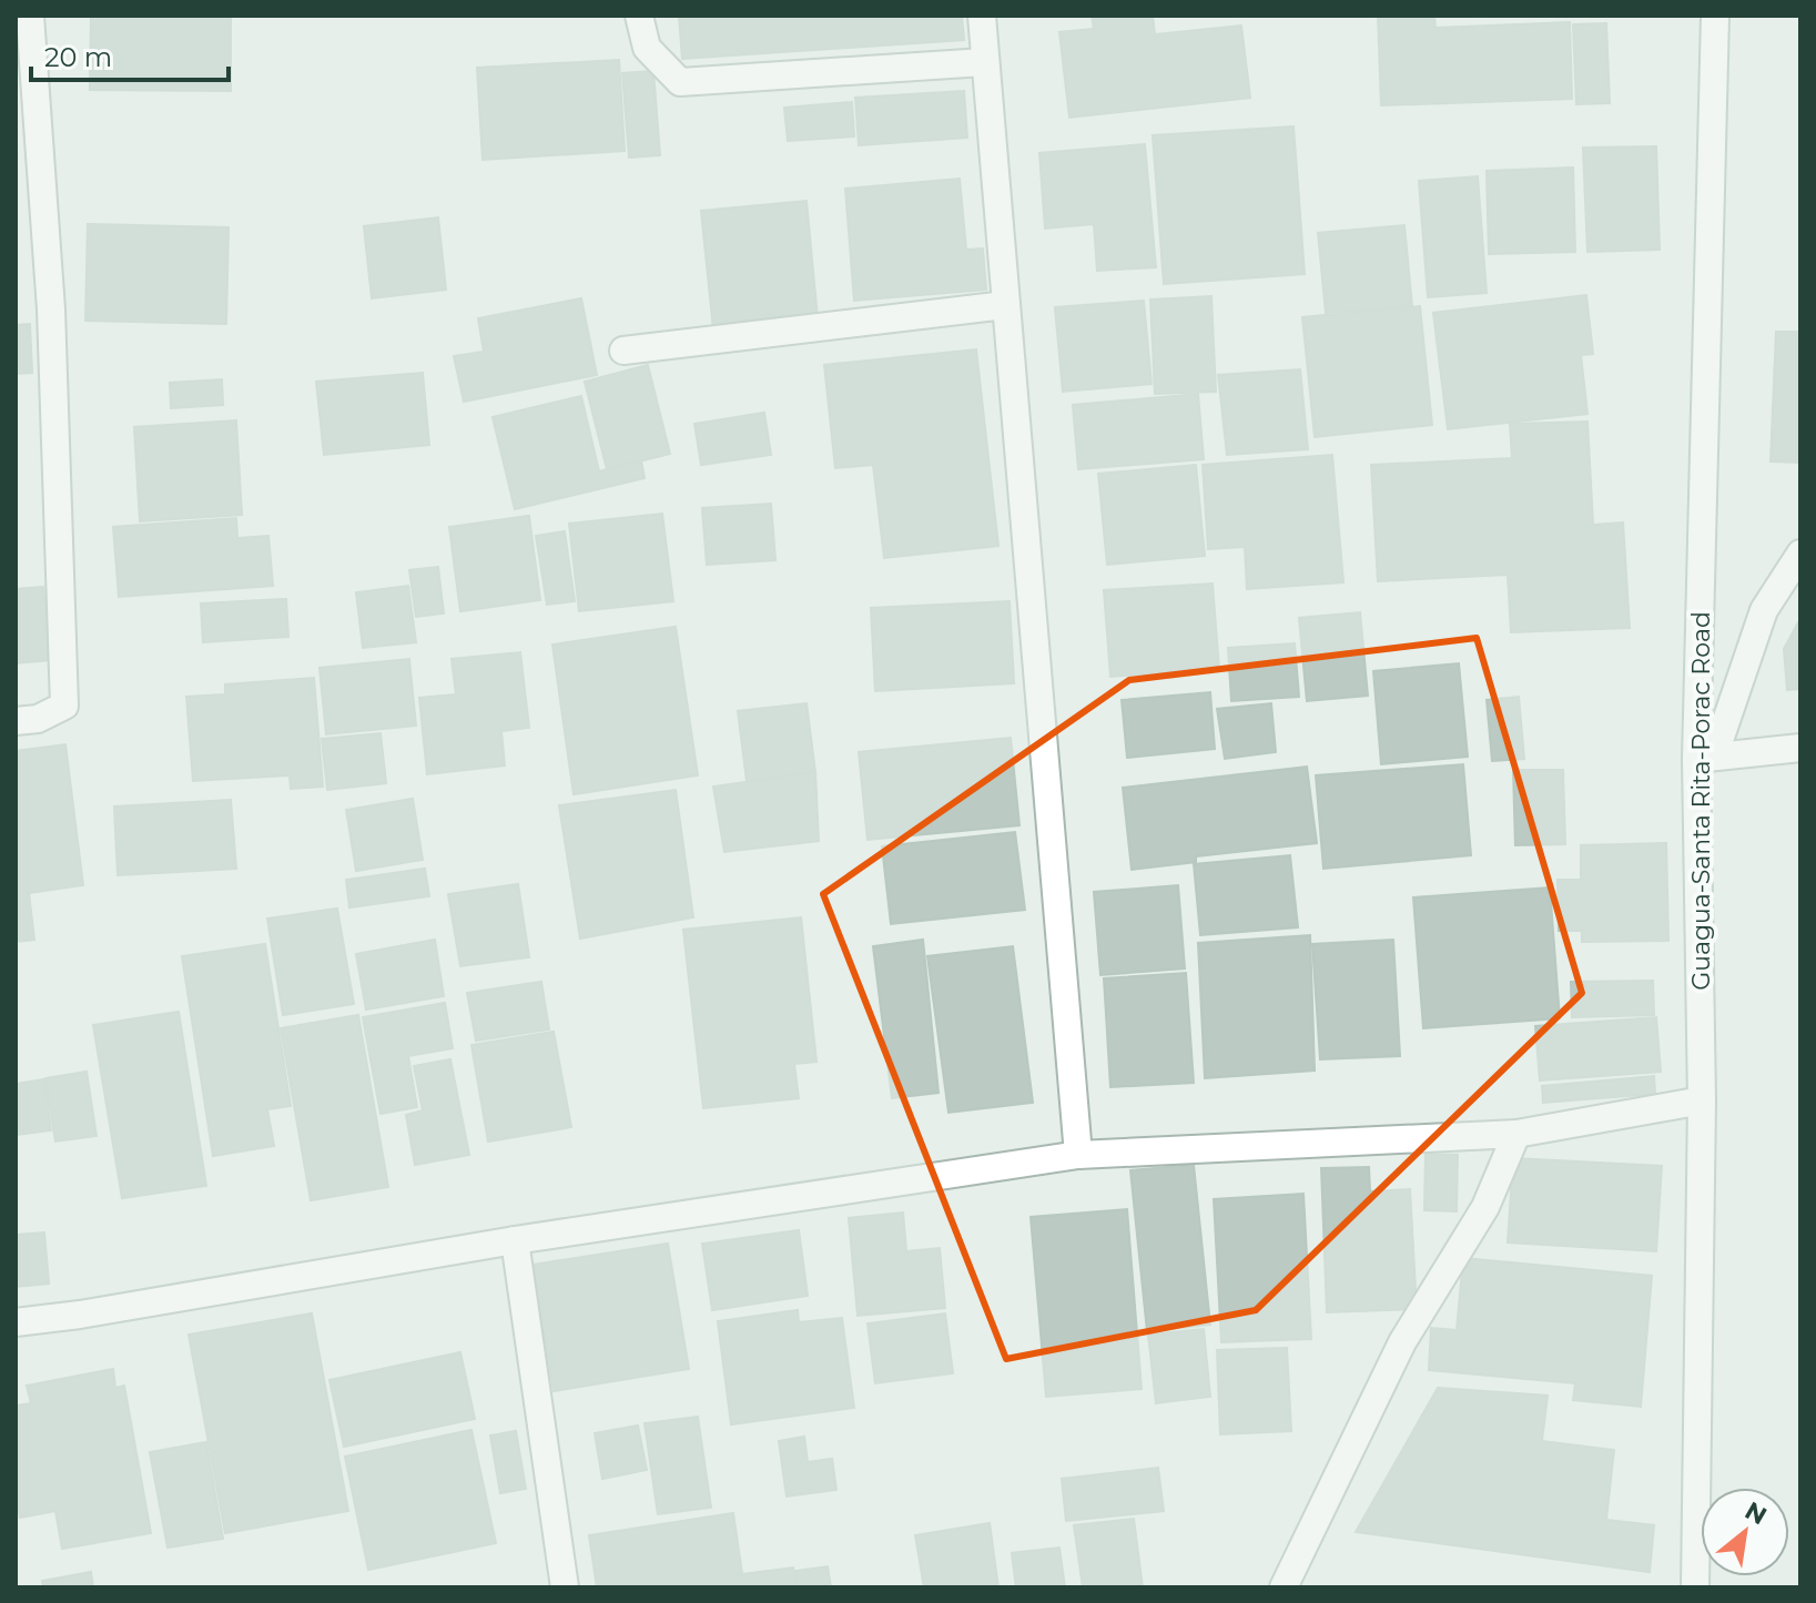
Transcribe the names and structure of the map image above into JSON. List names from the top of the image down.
{
  "streets": {
    "street": ["Guagua-Santa Rita-Porac Road"]
  },
  "scale_bar": "20 m",
  "north": "top right"
}
